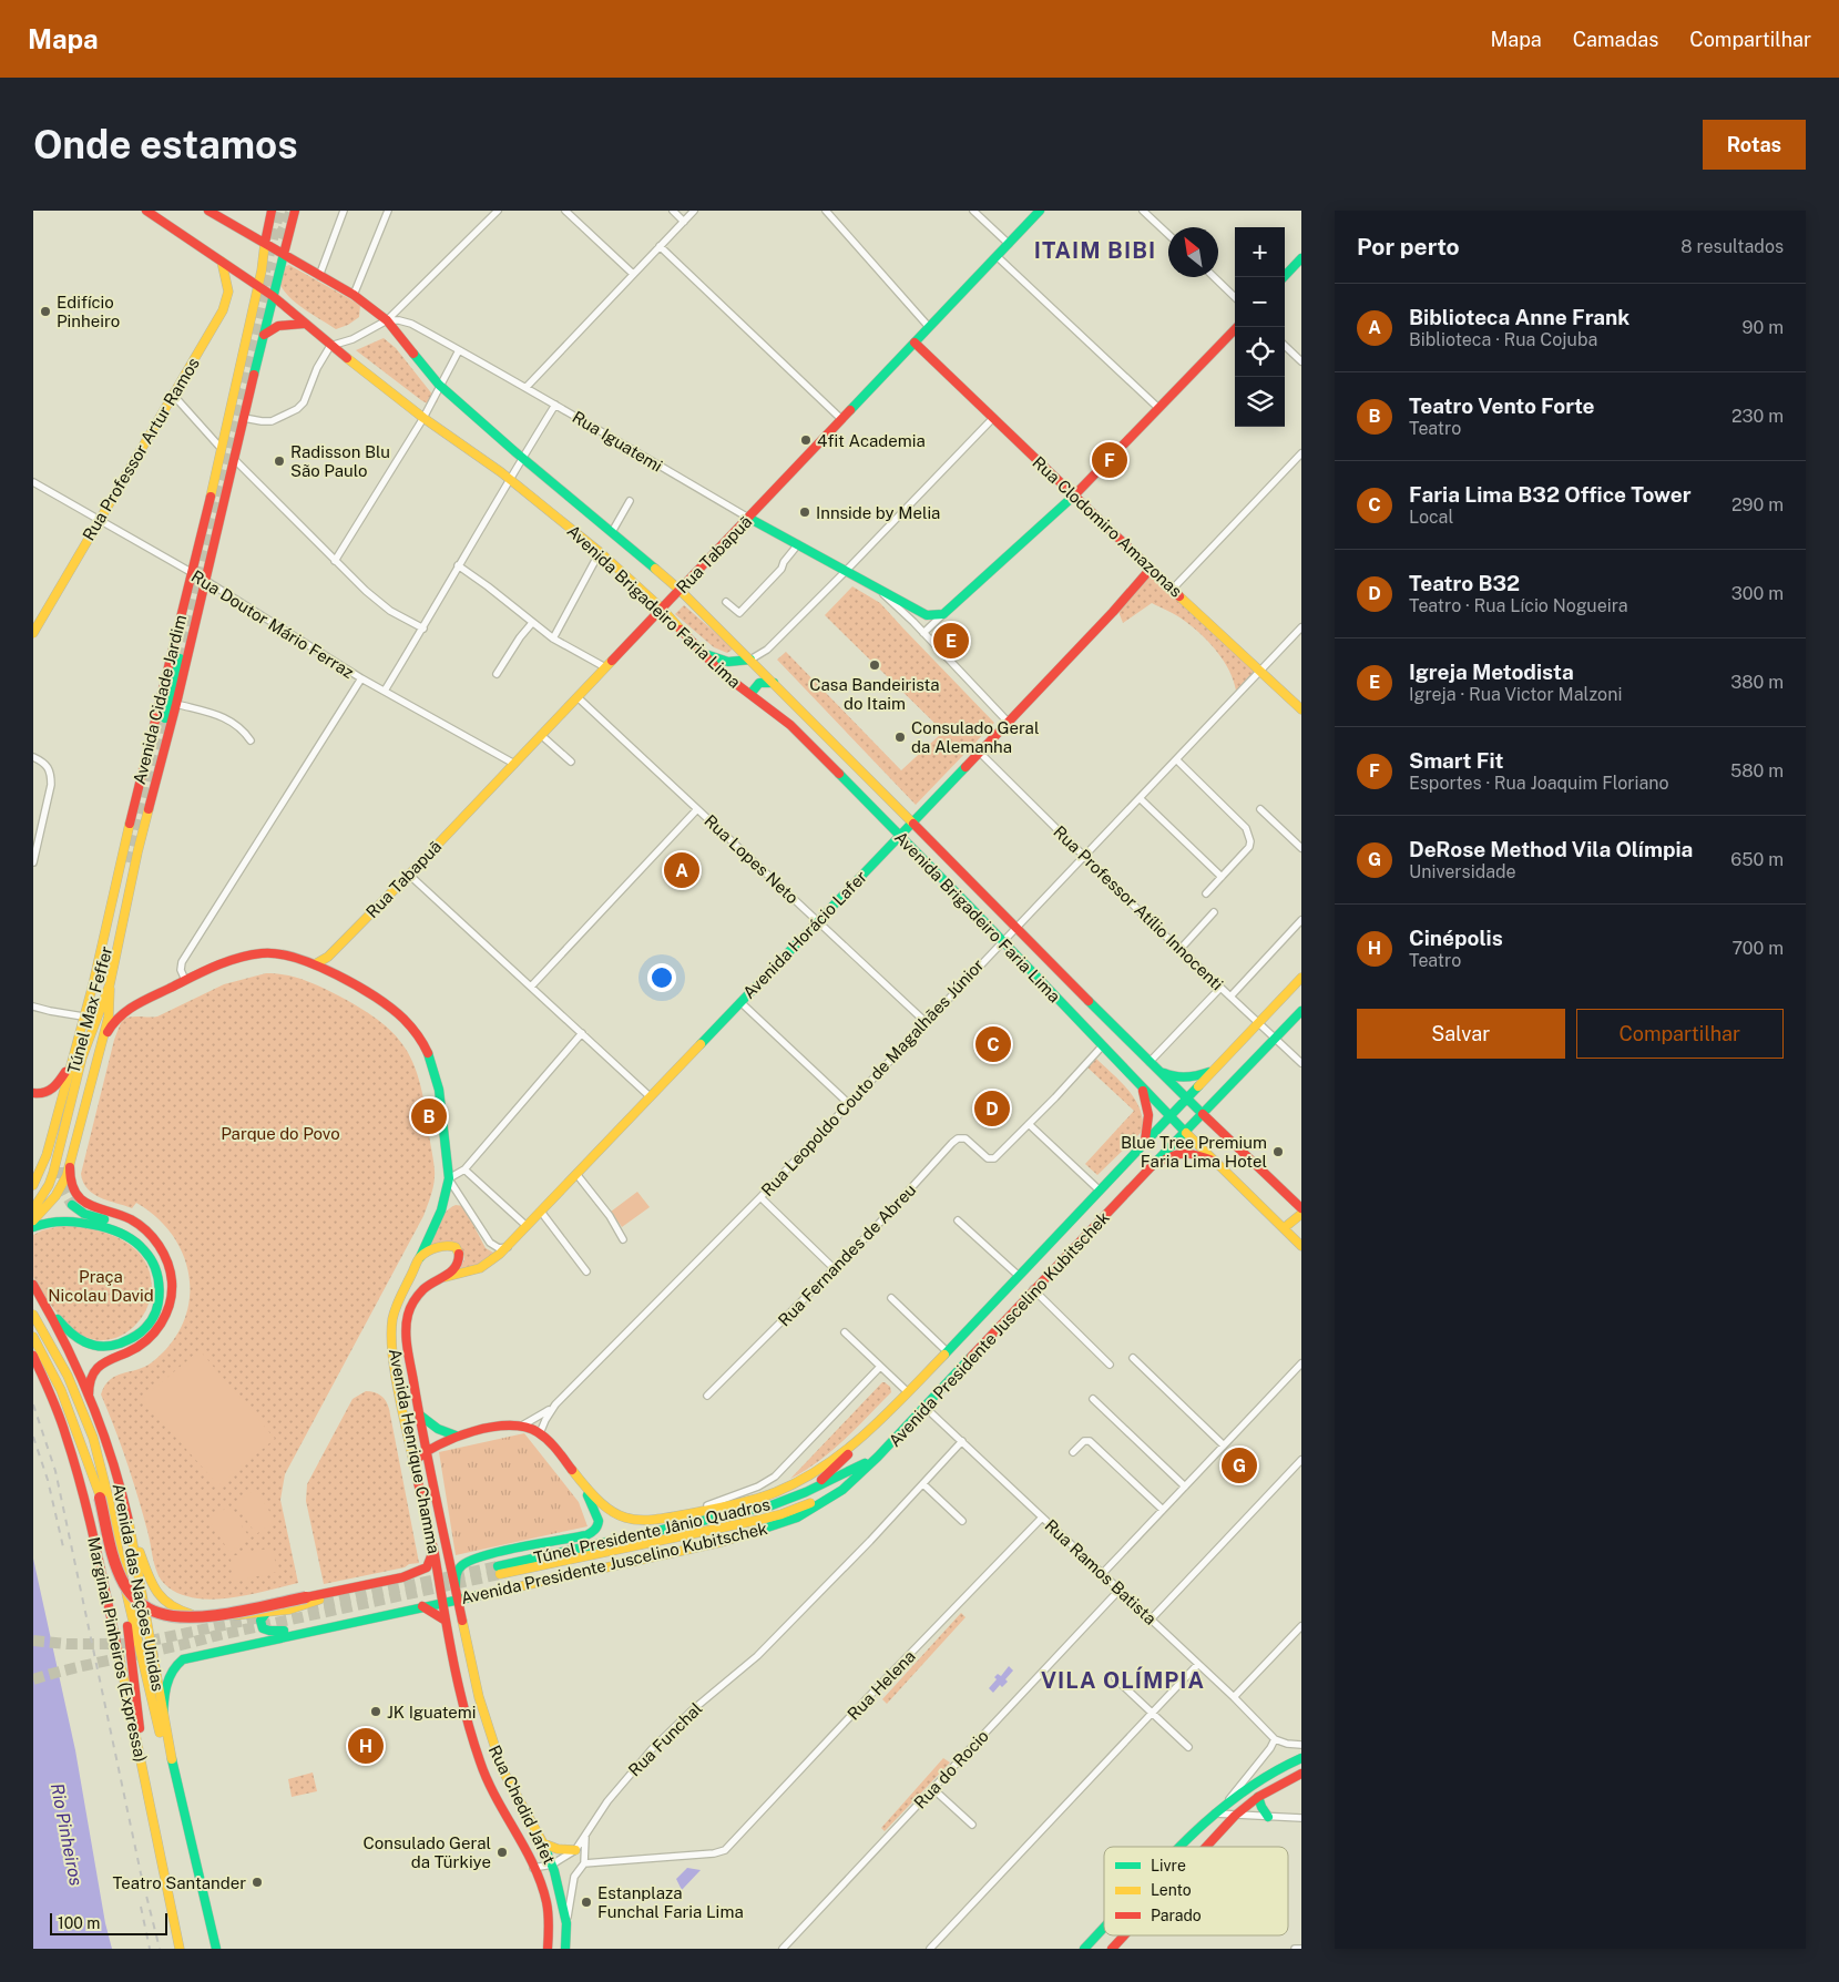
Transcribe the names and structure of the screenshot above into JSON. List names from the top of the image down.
{
  "streets": {
    "main road": [
      "Rua Iguatemi",
      "Rua Professor Artur Ramos",
      "Rua Clodomiro Amazonas",
      "Rua Tabapuã",
      "Avenida Brigadeiro Faria Lima",
      "Avenida Cidade Jardim",
      "Avenida Horácio Lafer",
      "Túnel Max Feffer",
      "Avenida Presidente Juscelino Kubitschek",
      "Avenida Henrique Chamma",
      "Túnel Presidente Jânio Quadros",
      "Avenida das Nações Unidas",
      "Marginal Pinheiros (Expressa)",
      "Rua Chedid Jafet"
    ],
    "street": [
      "Rua Doutor Mário Ferraz",
      "Rua Lopes Neto",
      "Rua Professor Atílio Innocenti",
      "Rua Leopoldo Couto de Magalhães Júnior",
      "Rua Fernandes de Abreu",
      "Rua Ramos Batista",
      "Rua Helena",
      "Rua Funchal",
      "Rua do Rocio"
    ]
  },
  "crossings": [
    ["Rua Iguatemi", "Rua Tabapuã"],
    ["Rua Iguatemi", "Avenida Brigadeiro Faria Lima"],
    ["Rua Professor Artur Ramos", "Avenida Brigadeiro Faria Lima"],
    ["Rua Professor Artur Ramos", "Rua Doutor Mário Ferraz"],
    ["Rua Clodomiro Amazonas", "Rua Tabapuã"],
    ["Rua Clodomiro Amazonas", "Avenida Horácio Lafer"],
    ["Rua Clodomiro Amazonas", "Rua Leopoldo Couto de Magalhães Júnior"],
    ["Rua Tabapuã", "Avenida Brigadeiro Faria Lima"],
    ["Rua Tabapuã", "Rua Doutor Mário Ferraz"],
    ["Rua Tabapuã", "Rua Lopes Neto"],
    ["Avenida Brigadeiro Faria Lima", "Avenida Cidade Jardim"],
    ["Avenida Brigadeiro Faria Lima", "Avenida Horácio Lafer"],
    ["Avenida Brigadeiro Faria Lima", "Rua Leopoldo Couto de Magalhães Júnior"],
    ["Avenida Brigadeiro Faria Lima", "Avenida Presidente Juscelino Kubitschek"],
    ["Rua Doutor Mário Ferraz", "Avenida Cidade Jardim"],
    ["Avenida Cidade Jardim", "Túnel Max Feffer"],
    ["Rua Lopes Neto", "Avenida Horácio Lafer"],
    ["Rua Lopes Neto", "Rua Leopoldo Couto de Magalhães Júnior"],
    ["Rua Professor Atílio Innocenti", "Avenida Horácio Lafer"],
    ["Rua Professor Atílio Innocenti", "Rua Leopoldo Couto de Magalhães Júnior"],
    ["Rua Professor Atílio Innocenti", "Avenida Presidente Juscelino Kubitschek"],
    ["Avenida Horácio Lafer", "Avenida Henrique Chamma"],
    ["Avenida Presidente Juscelino Kubitschek", "Avenida Henrique Chamma"],
    ["Avenida Presidente Juscelino Kubitschek", "Túnel Presidente Jânio Quadros"],
    ["Avenida Presidente Juscelino Kubitschek", "Rua Ramos Batista"],
    ["Avenida Presidente Juscelino Kubitschek", "Avenida das Nações Unidas"],
    ["Avenida Presidente Juscelino Kubitschek", "Rua Chedid Jafet"],
    ["Avenida Henrique Chamma", "Rua Chedid Jafet"],
    ["Rua Ramos Batista", "Rua Helena"],
    ["Rua Ramos Batista", "Rua Funchal"],
    ["Rua Ramos Batista", "Rua do Rocio"],
    ["Rua Funchal", "Rua Chedid Jafet"]
  ],
  "districts": ["ITAIM BIBI", "VILA OLÍMPIA"],
  "water": ["Rio Pinheiros"],
  "parks": ["Parque do Povo", "Praça Nicolau David"],
  "places": [
    "Edifício Pinheiro",
    "4fit Academia",
    "Radisson Blu São Paulo",
    "Innside by Melia",
    "Casa Bandeirista do Itaim",
    "Consulado Geral da Alemanha",
    "Blue Tree Premium Faria Lima Hotel",
    "JK Iguatemi",
    "Consulado Geral da Türkiye",
    "Teatro Santander",
    "Estanplaza Funchal Faria Lima"
  ],
  "legend": ["Livre", "Lento", "Parado"],
  "scale_bar": "100 m",
  "north": "top left",
  "page": {
    "header": "Mapa",
    "nav": ["Mapa", "Camadas", "Compartilhar"],
    "buttons": [
      "Rotas",
      ["Salvar", "Compartilhar"]
    ],
    "title": "Onde estamos",
    "heading": ["Por perto", "8 resultados"],
    "map_buttons": ["+", "−"],
    "list": [
      {
        "mark": "A",
        "name": "Biblioteca Anne Frank",
        "note": "Biblioteca · Rua Cojuba",
        "value": "90 m"
      },
      {
        "mark": "B",
        "name": "Teatro Vento Forte",
        "note": "Teatro",
        "value": "230 m"
      },
      {
        "mark": "C",
        "name": "Faria Lima B32 Office Tower",
        "note": "Local",
        "value": "290 m"
      },
      {
        "mark": "D",
        "name": "Teatro B32",
        "note": "Teatro · Rua Lício Nogueira",
        "value": "300 m"
      },
      {
        "mark": "E",
        "name": "Igreja Metodista",
        "note": "Igreja · Rua Victor Malzoni",
        "value": "380 m"
      },
      {
        "mark": "F",
        "name": "Smart Fit",
        "note": "Esportes · Rua Joaquim Floriano",
        "value": "580 m"
      },
      {
        "mark": "G",
        "name": "DeRose Method Vila Olímpia",
        "note": "Universidade",
        "value": "650 m"
      },
      {
        "mark": "H",
        "name": "Cinépolis",
        "note": "Teatro",
        "value": "700 m"
      }
    ],
    "pins": [
      "F",
      "E",
      "A",
      "C",
      "D",
      "B",
      "G",
      "H"
    ],
    "scale": "100 m"
  }
}
